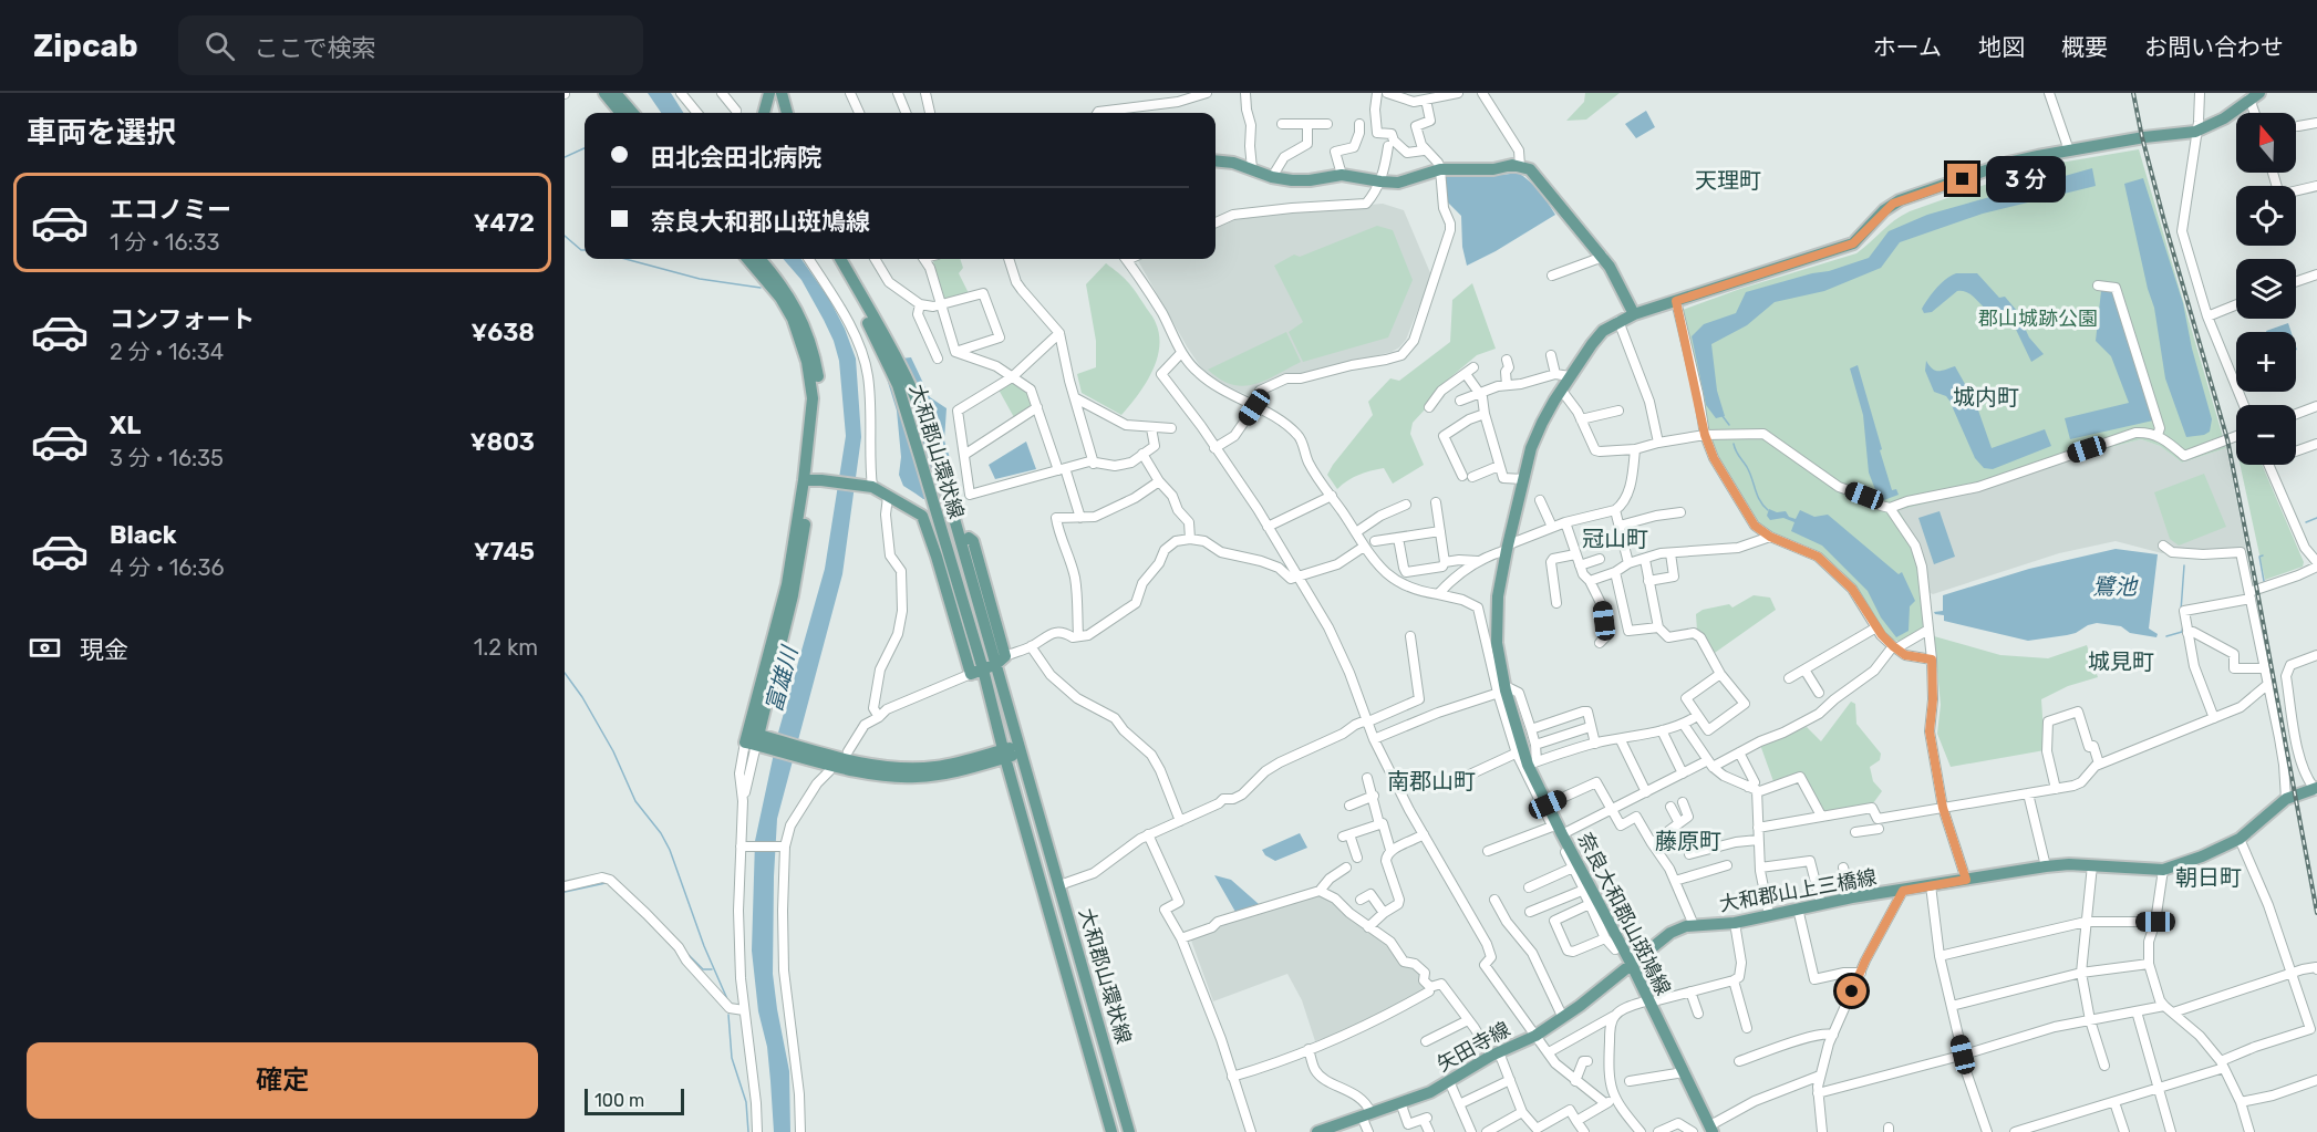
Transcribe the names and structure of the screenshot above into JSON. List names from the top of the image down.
{
  "streets": {
    "main road": [
      "大和郡山環状線",
      "大和郡山上三橋線",
      "奈良大和郡山斑鳩線",
      "矢田寺線"
    ]
  },
  "crossings": [
    ["大和郡山上三橋線", "奈良大和郡山斑鳩線"],
    ["大和郡山上三橋線", "矢田寺線"],
    ["奈良大和郡山斑鳩線", "矢田寺線"]
  ],
  "districts": [
    "天理町",
    "城内町",
    "冠山町",
    "城見町",
    "南郡山町",
    "藤原町",
    "朝日町"
  ],
  "water": ["鷺池", "富雄川"],
  "parks": ["郡山城跡公園"],
  "scale_bar": "100 m",
  "north": "top",
  "page": {
    "header": "Zipcab",
    "search": "ここで検索",
    "nav": [
      "ホーム",
      "地図",
      "概要",
      "お問い合わせ"
    ],
    "heading": "車両を選択",
    "map_buttons": ["+", "−"],
    "banner": ["田北会田北病院", "奈良大和郡山斑鳩線"],
    "bubble": "3 分",
    "list": [
      {
        "name": "エコノミー",
        "note": "1 分 · 16:33",
        "value": "¥472"
      },
      {
        "name": "コンフォート",
        "note": "2 分 · 16:34",
        "value": "¥638"
      },
      {
        "name": "XL",
        "note": "3 分 · 16:35",
        "value": "¥803"
      },
      {
        "name": "Black",
        "note": "4 分 · 16:36",
        "value": "¥745"
      }
    ],
    "pay": ["現金", "1.2 km"],
    "buttons": "確定",
    "scale": "100 m"
  }
}
